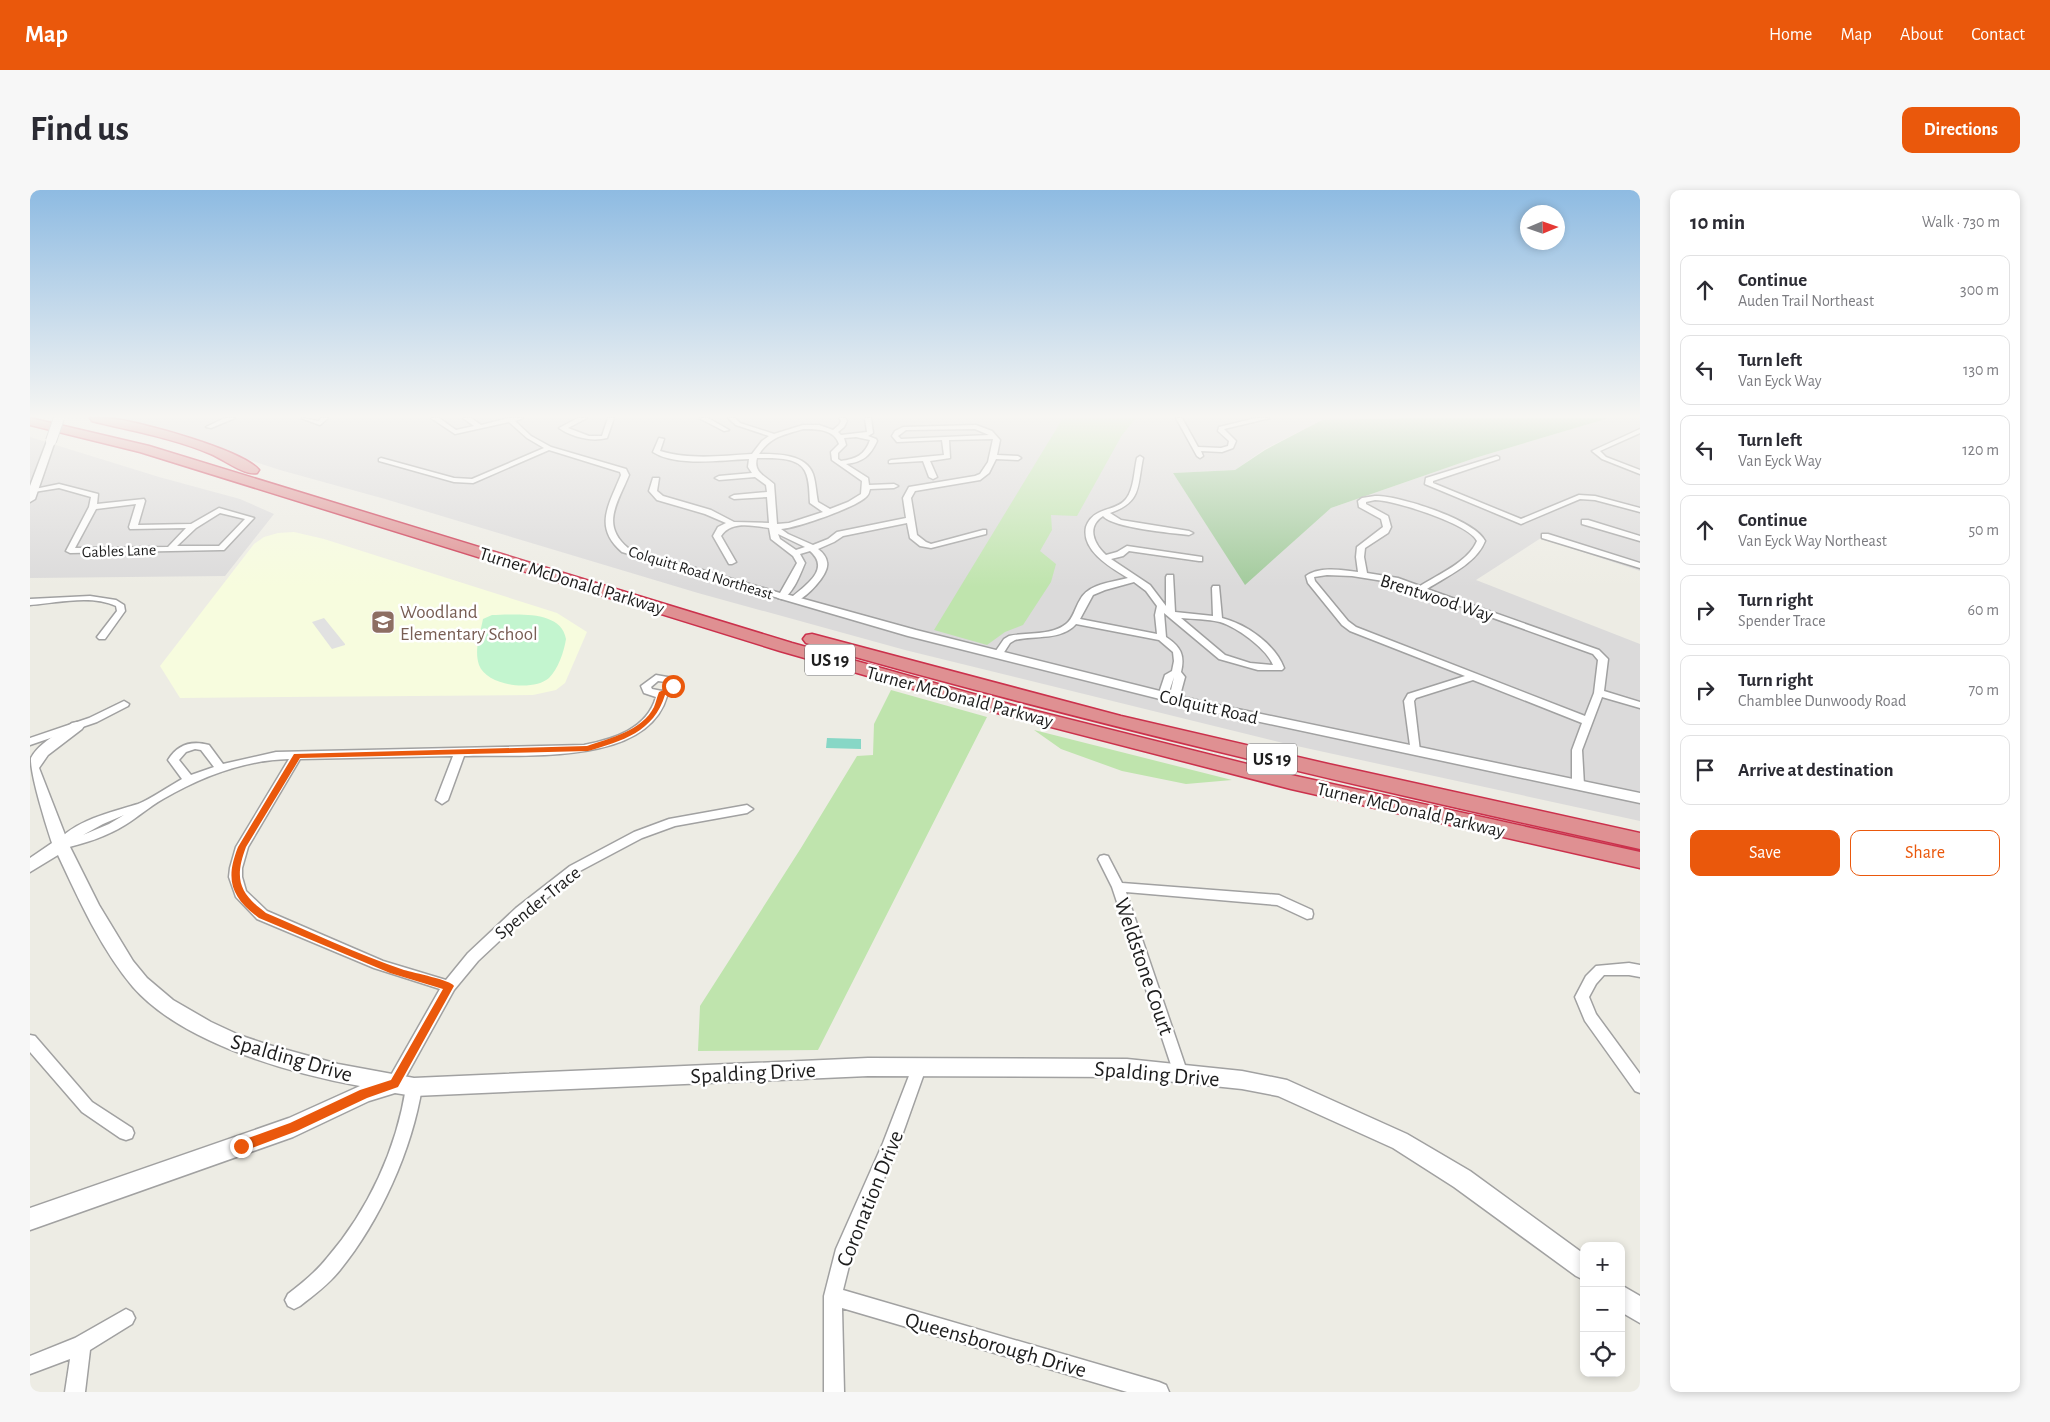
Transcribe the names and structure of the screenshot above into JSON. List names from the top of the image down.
{
  "streets": {
    "highway": ["Turner McDonald Parkway", "US 19"],
    "street": [
      "Gables Lane",
      "Colquitt Road Northeast",
      "Brentwood Way",
      "Colquitt Road",
      "Spender Trace",
      "Weldstone Court",
      "Spalding Drive",
      "Coronation Drive",
      "Queensborough Drive"
    ]
  },
  "crossings": [
    ["Colquitt Road Northeast", "Colquitt Road"],
    ["Brentwood Way", "Colquitt Road"],
    ["Spender Trace", "Spalding Drive"],
    ["Weldstone Court", "Spalding Drive"],
    ["Spalding Drive", "Coronation Drive"],
    ["Coronation Drive", "Queensborough Drive"]
  ],
  "places": {
    "school or university": ["Woodland Elementary School"]
  },
  "north": "right",
  "page": {
    "header": "Map",
    "nav": [
      "Home",
      "Map",
      "About",
      "Contact"
    ],
    "buttons": [
      "Directions",
      ["Save", "Share"]
    ],
    "title": "Find us",
    "heading": ["10 min", "Walk · 730 m"],
    "list": [
      ["Continue", "Auden Trail Northeast", "300 m"],
      ["Turn left", "Van Eyck Way", "130 m"],
      ["Turn left", "Van Eyck Way", "120 m"],
      ["Continue", "Van Eyck Way Northeast", "50 m"],
      ["Turn right", "Spender Trace", "60 m"],
      ["Turn right", "Chamblee Dunwoody Road", "70 m"],
      "Arrive at destination"
    ],
    "map_buttons": ["+", "−"]
  }
}
